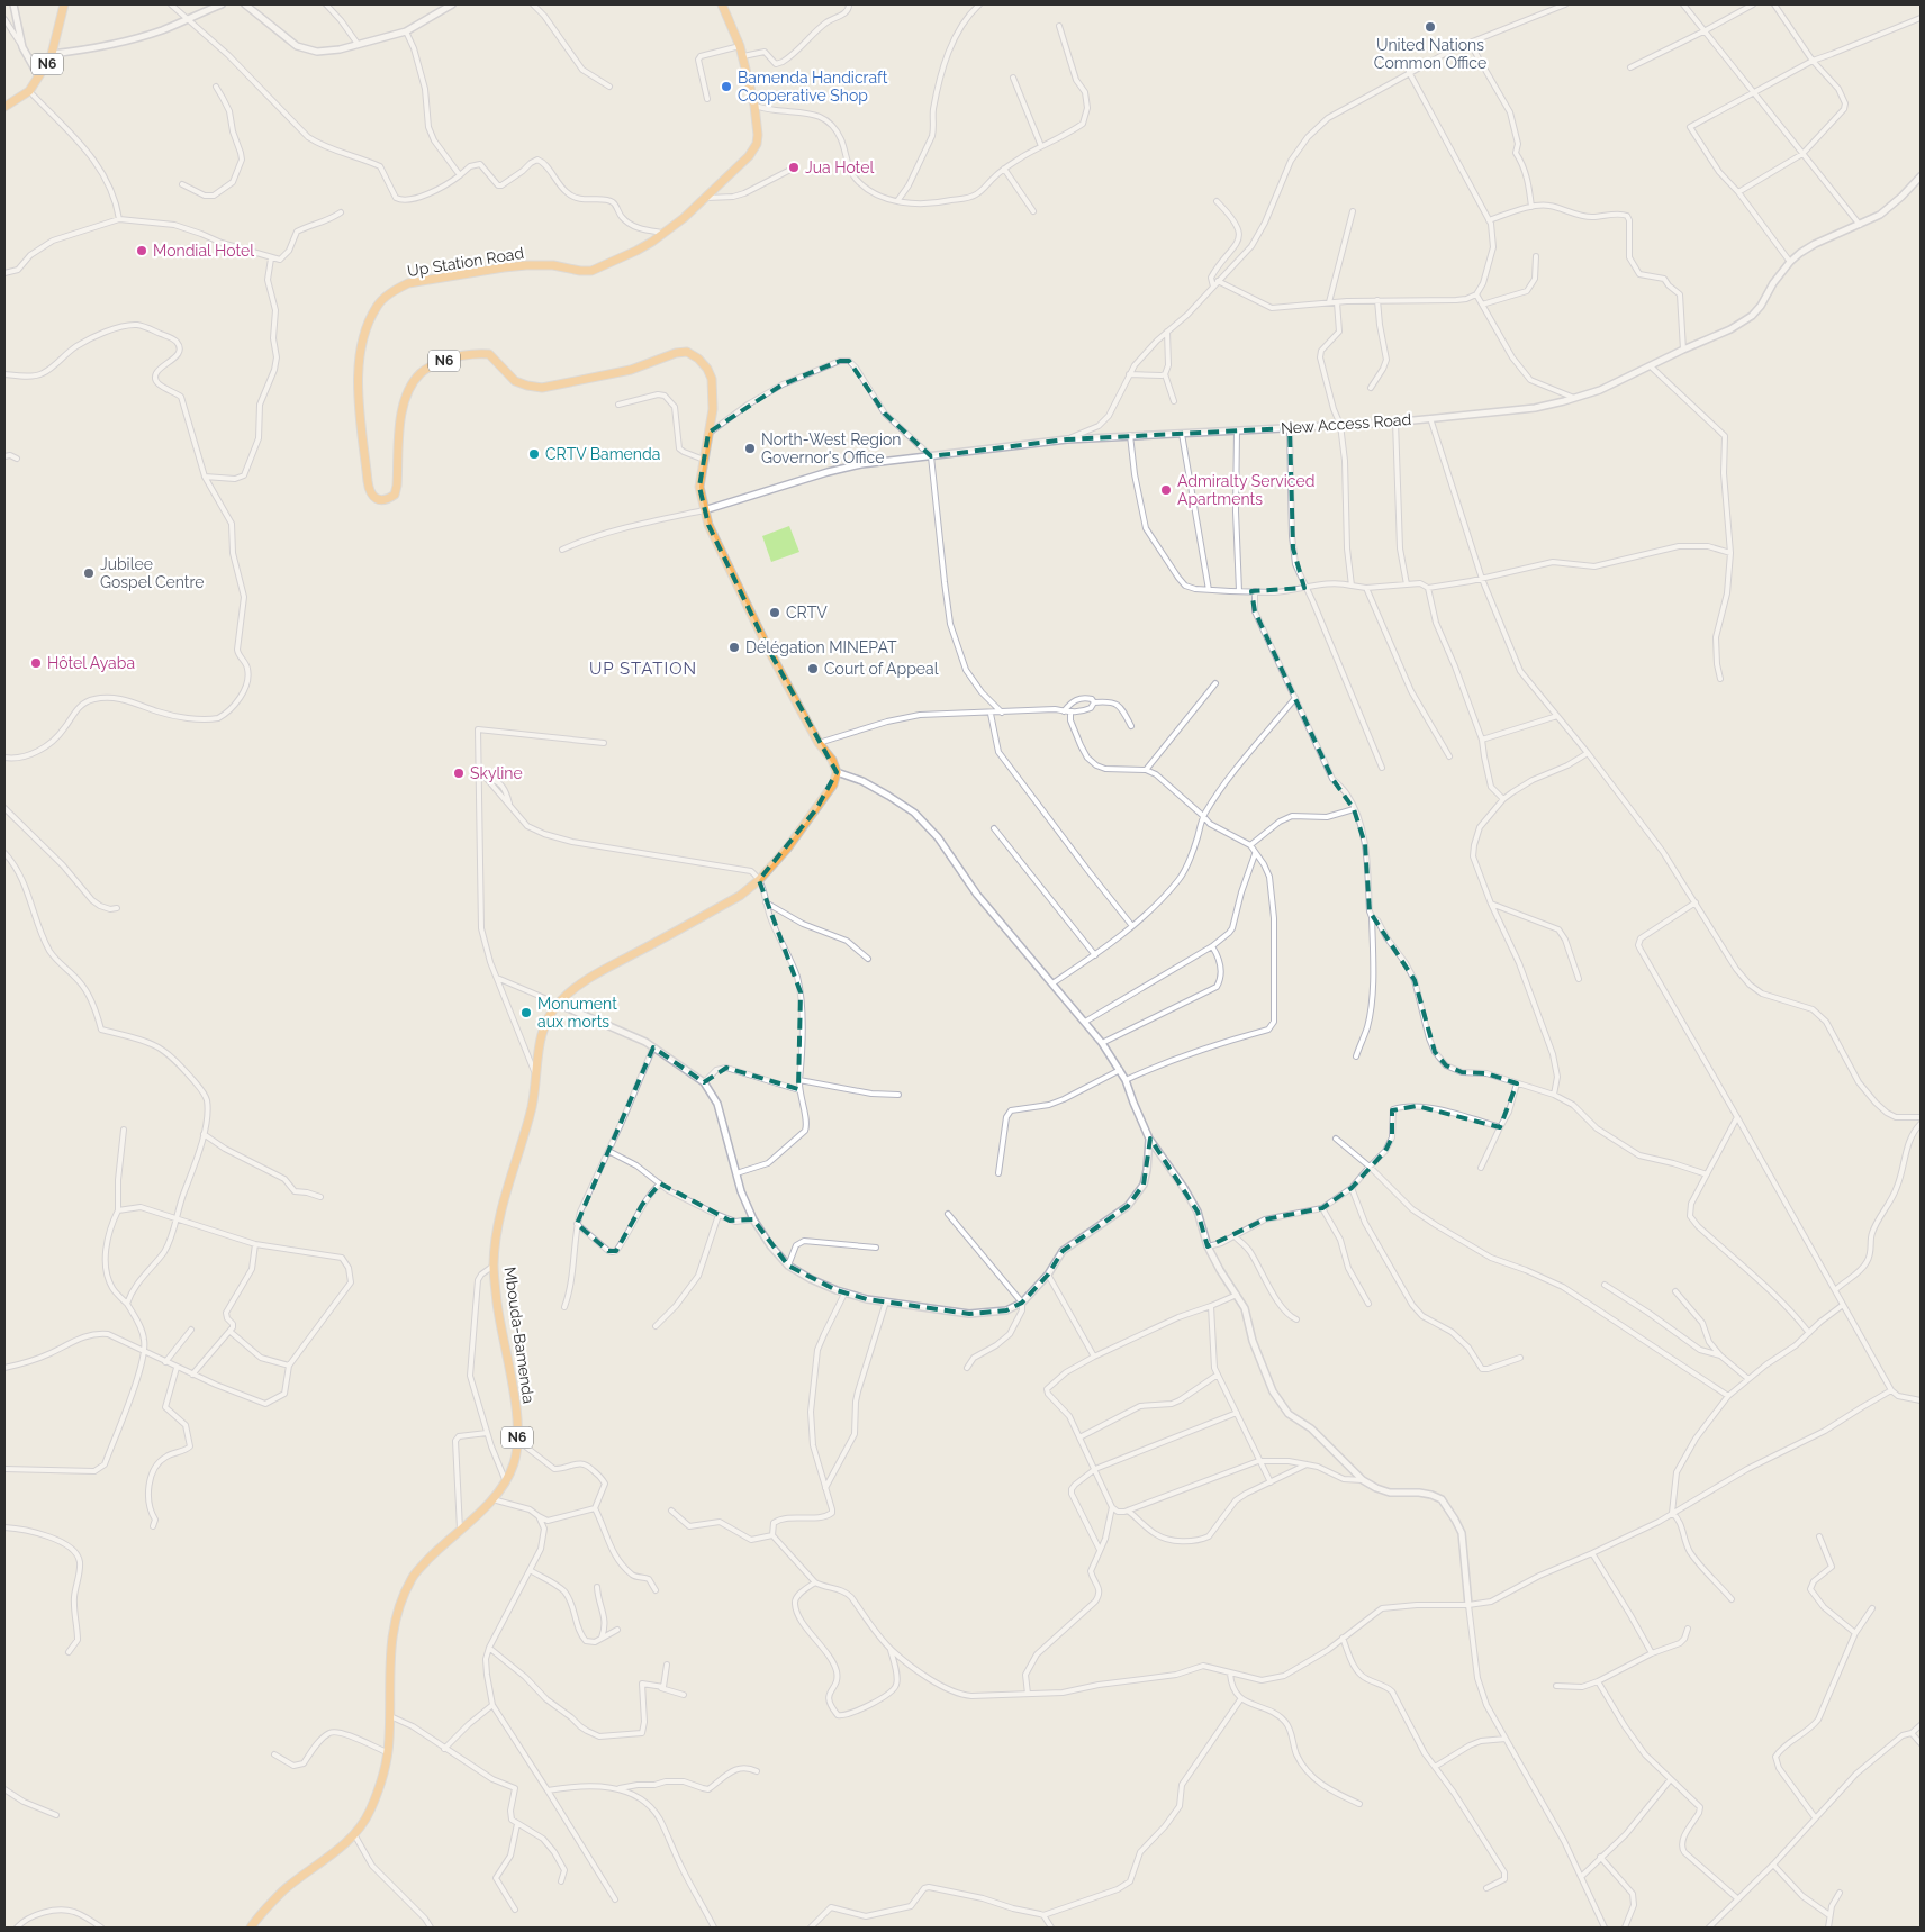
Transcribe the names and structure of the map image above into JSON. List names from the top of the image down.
{
  "streets": {
    "highway": ["N6", "Up Station Road", "Mbouda-Bamenda"],
    "street": ["New Access Road"]
  },
  "crossings": [
    ["N6", "Up Station Road"],
    ["N6", "Mbouda-Bamenda"],
    ["Up Station Road", "New Access Road"]
  ],
  "districts": ["UP STATION"],
  "places": [
    "United Nations Common Office",
    "Bamenda Handicraft Cooperative Shop",
    "Jua Hotel",
    "Mondial Hotel",
    "North-West Region Governor's Office",
    "CRTV Bamenda",
    "Admiralty Serviced Apartments",
    "Jubilee Gospel Centre",
    "CRTV",
    "Délégation MINEPAT",
    "Hôtel Ayaba",
    "Court of Appeal",
    "Skyline",
    "Monument aux morts"
  ]
}
